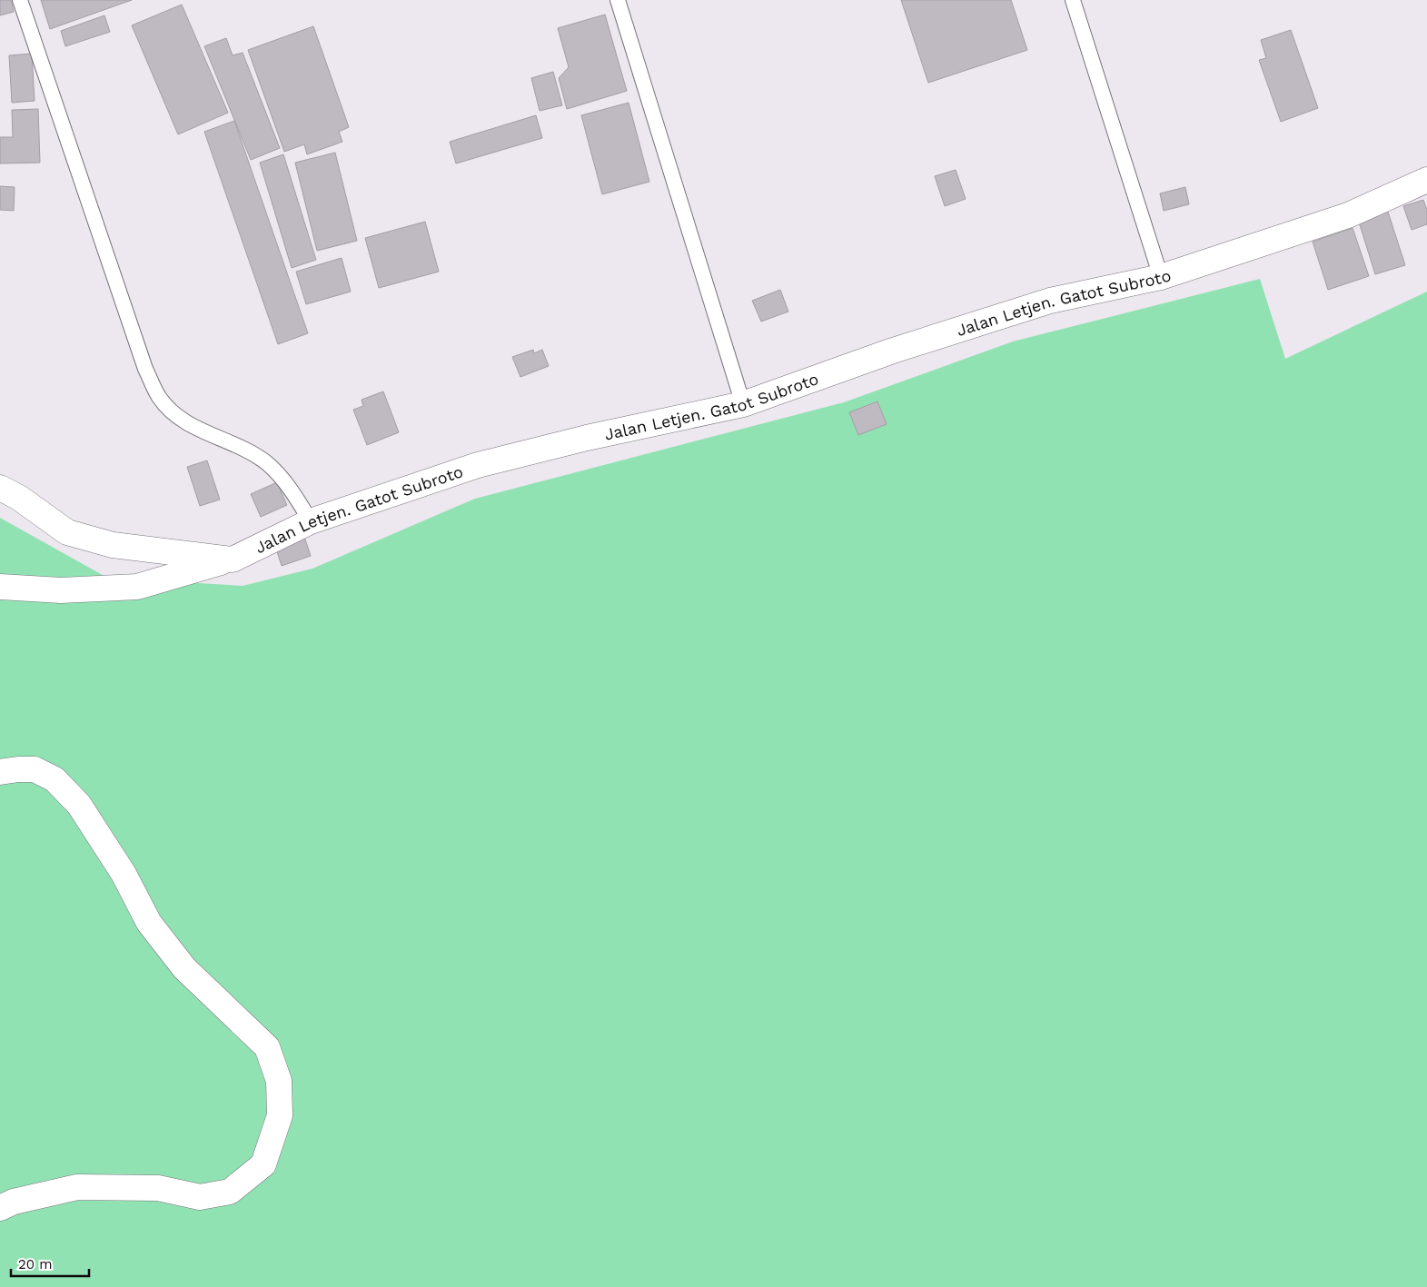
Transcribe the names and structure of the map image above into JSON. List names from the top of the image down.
{
  "streets": {
    "street": ["Jalan Letjen. Gatot Subroto"]
  },
  "scale_bar": "20 m"
}
